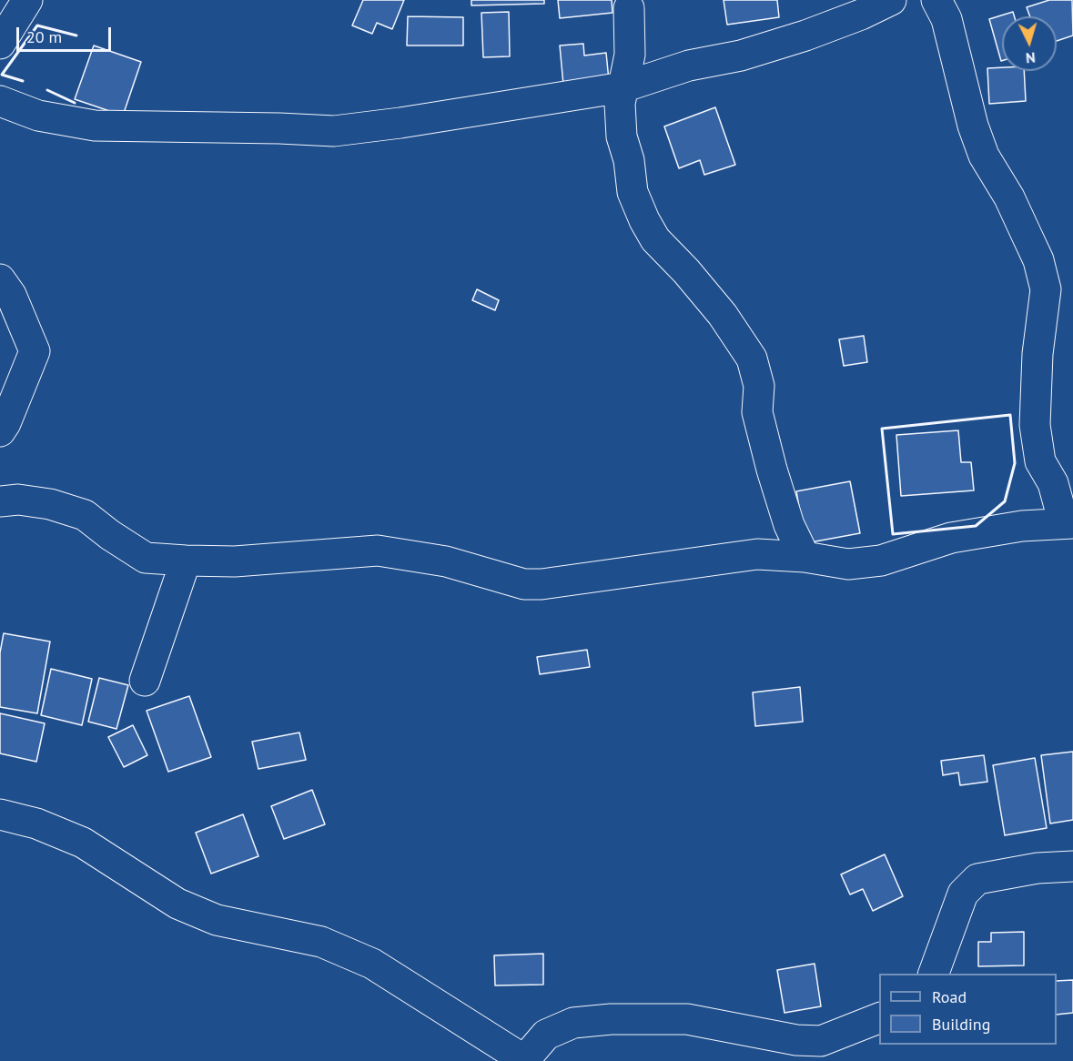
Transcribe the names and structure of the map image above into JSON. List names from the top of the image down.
{
  "legend": ["Road", "Building"],
  "scale_bar": "20 m",
  "north": "bottom"
}
